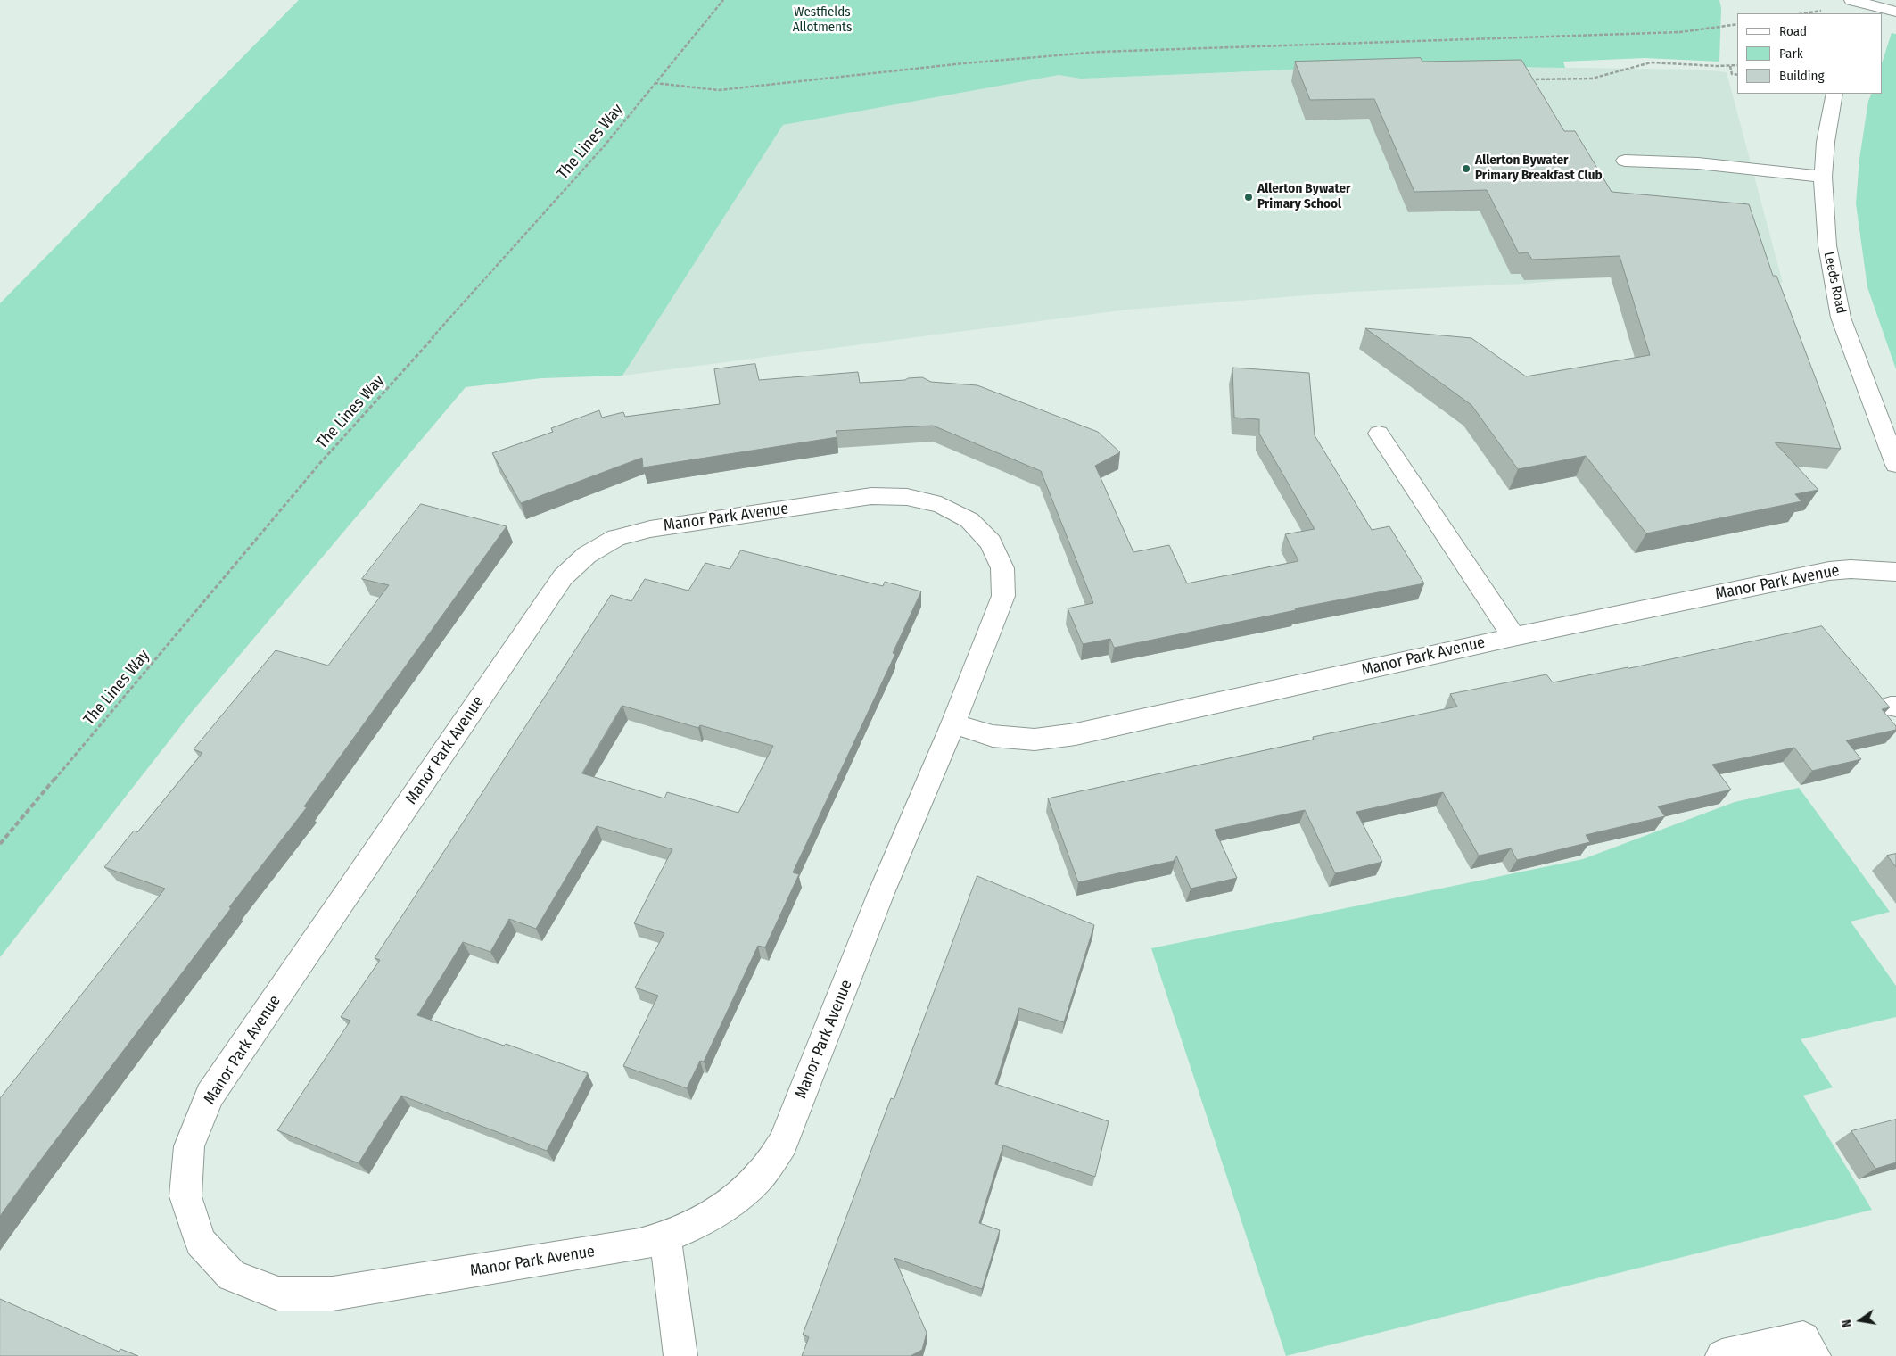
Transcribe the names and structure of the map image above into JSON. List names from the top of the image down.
{
  "streets": {
    "street": ["Leeds Road", "Manor Park Avenue"],
    "path": ["The Lines Way"]
  },
  "parks": ["Westfields Allotments"],
  "places": ["Allerton Bywater Primary Breakfast Club", "Allerton Bywater Primary School"],
  "legend": ["Road", "Park", "Building"],
  "north": "left"
}
